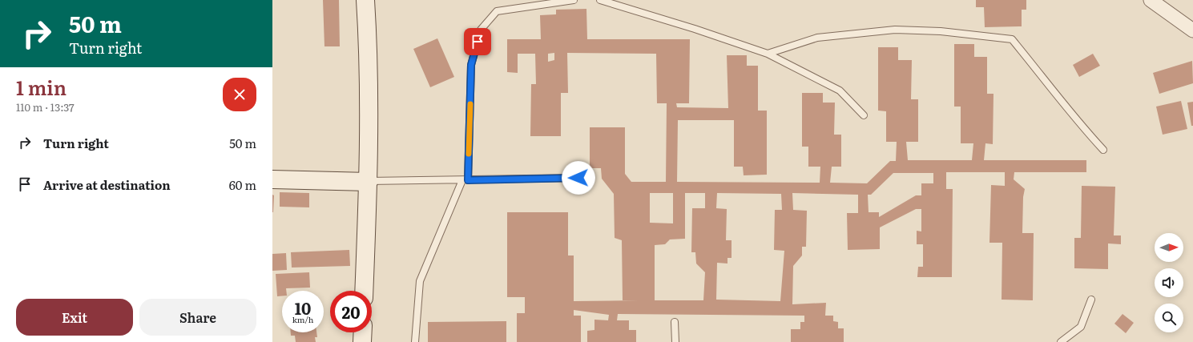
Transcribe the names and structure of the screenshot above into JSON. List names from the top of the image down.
{
  "north": "right",
  "page": {
    "turn": ["50 m", "Turn right"],
    "heading": ["1 min", "110 m · 13:37"],
    "list": [
      {
        "name": "Turn right",
        "value": "50 m"
      },
      {
        "name": "Arrive at destination",
        "value": "60 m"
      }
    ],
    "speed": "10 km/h",
    "limit": "20",
    "buttons": ["Exit", "Share"]
  }
}
